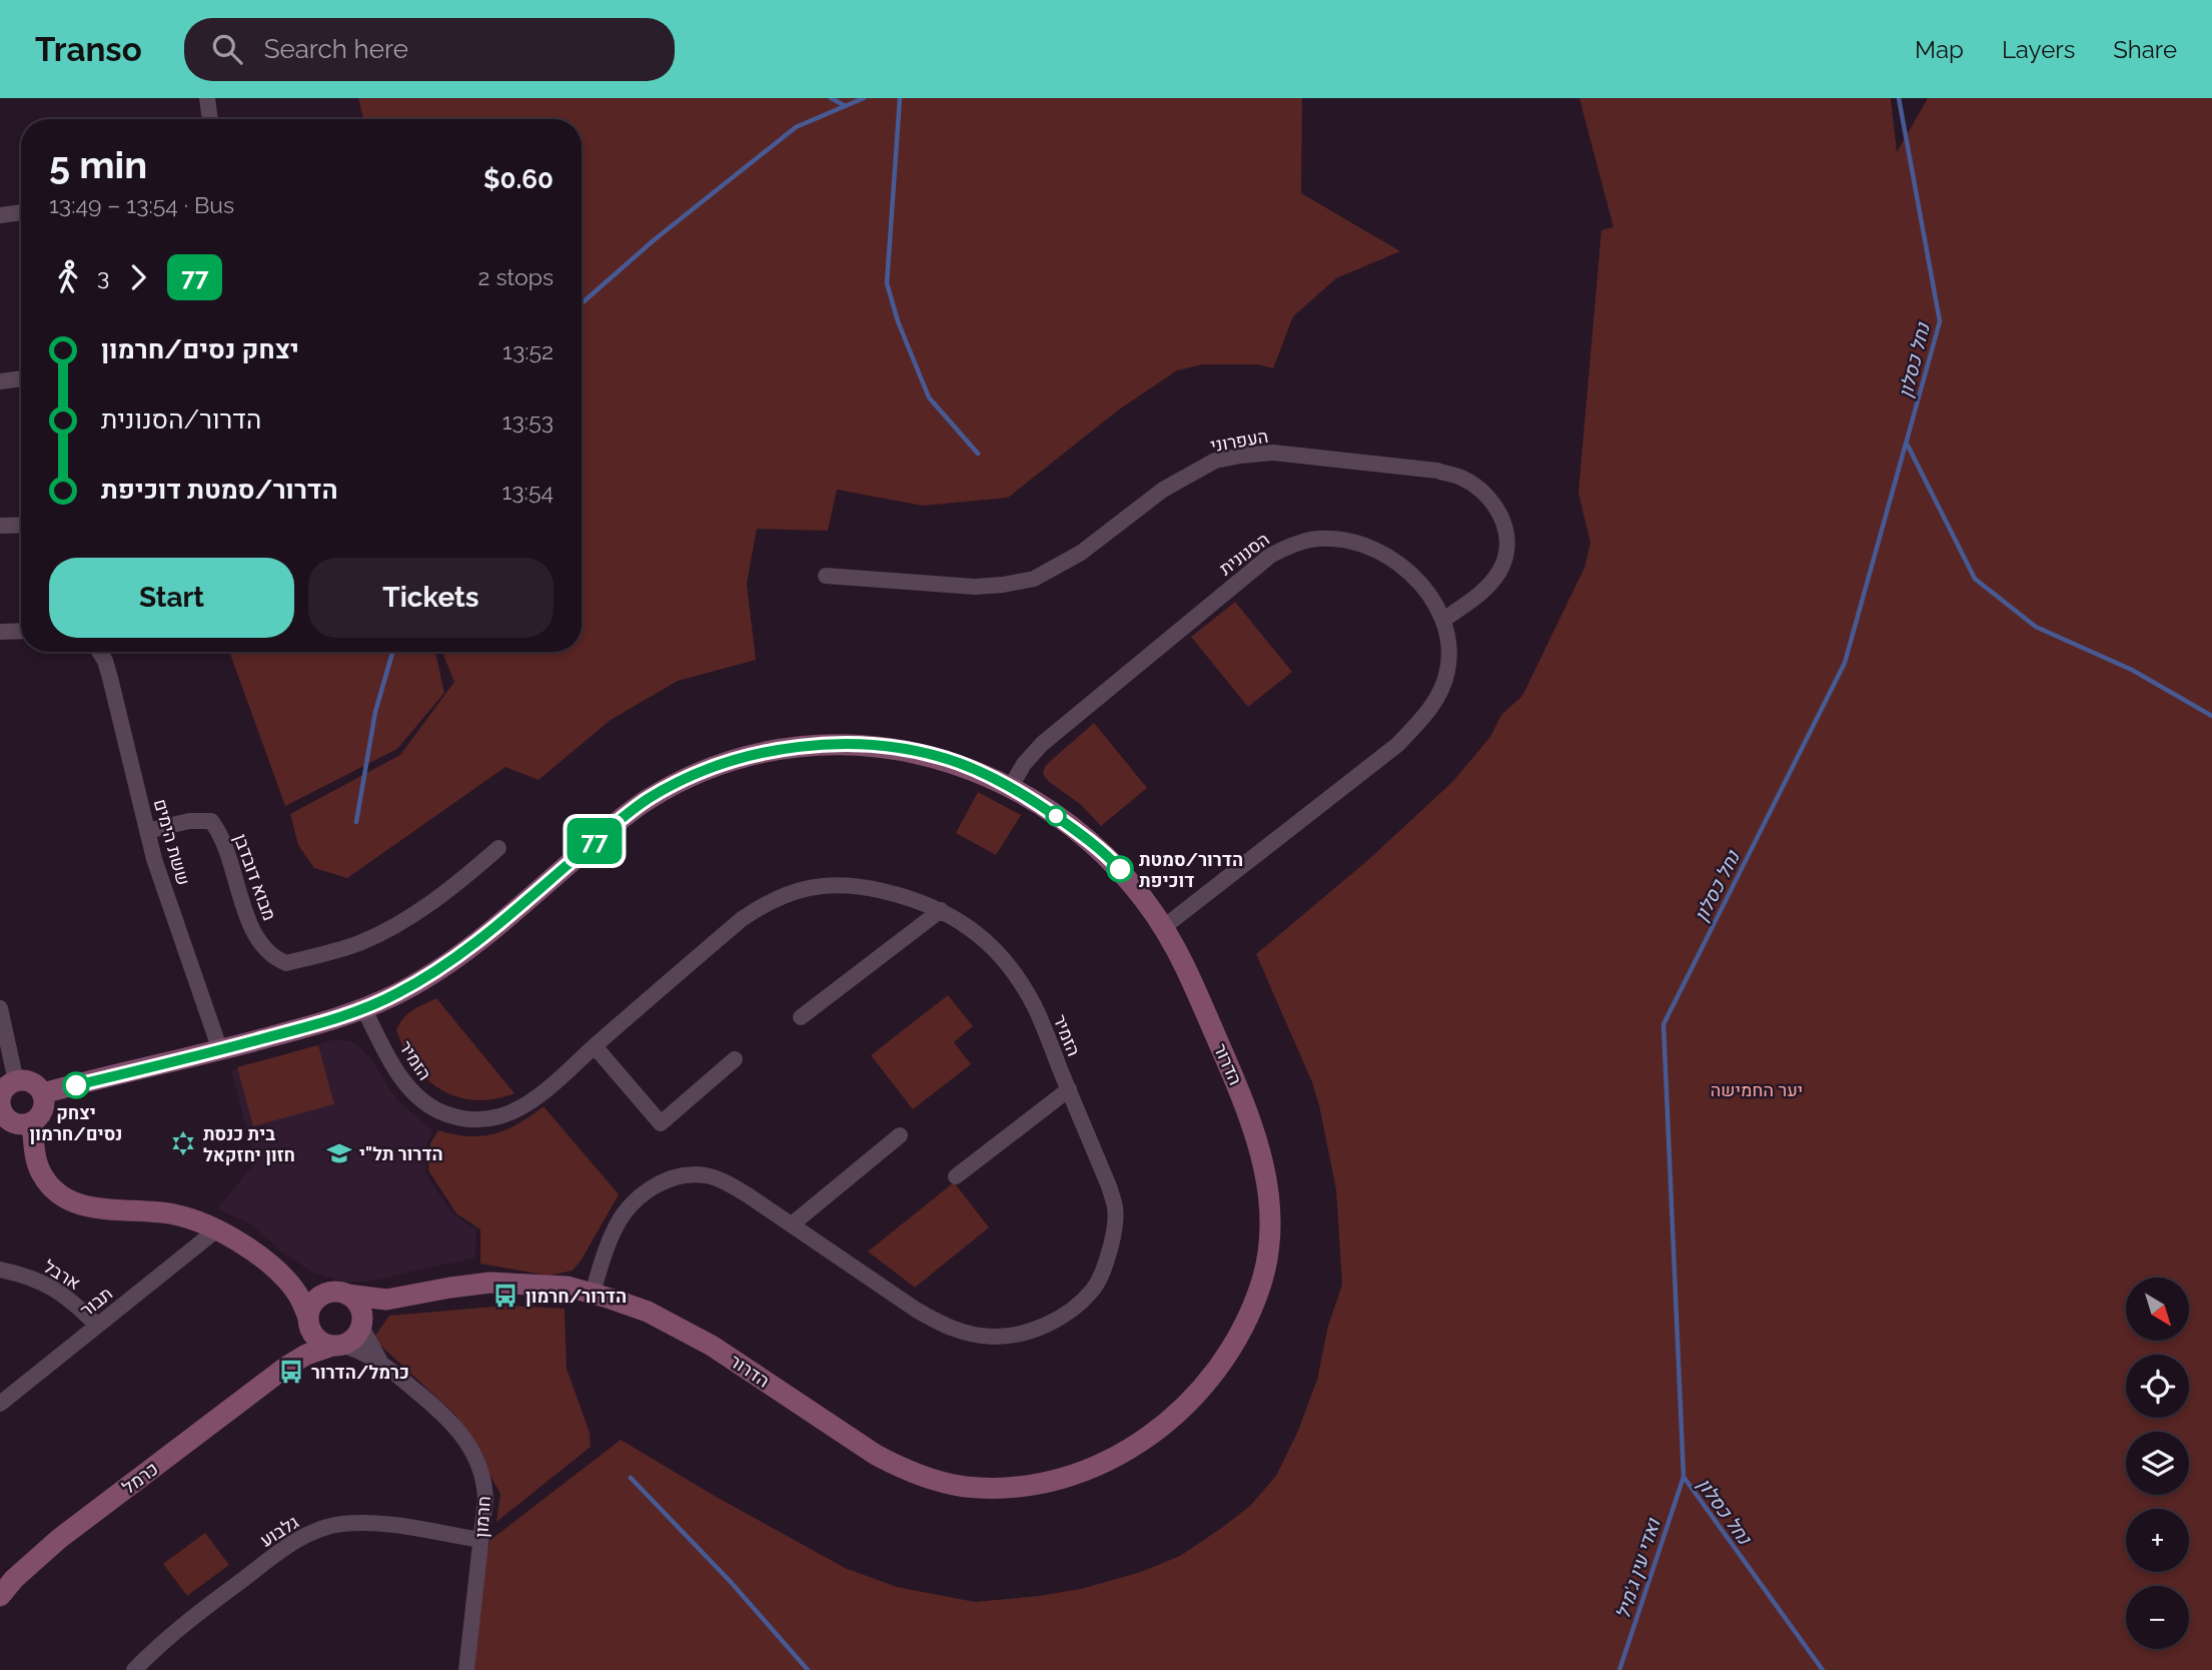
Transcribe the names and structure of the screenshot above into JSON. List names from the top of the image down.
{
  "streets": {
    "street": [
      "העפרוני",
      "הסנונית",
      "ששת הימים",
      "מבוא דובדבן",
      "הזמיר",
      "הדרור",
      "ארבל",
      "תבור",
      "כרמל",
      "חרמון",
      "גלבוע"
    ]
  },
  "crossings": [
    ["העפרוני", "הסנונית"],
    ["הסנונית", "הדרור"],
    ["ששת הימים", "מבוא דובדבן"],
    ["ששת הימים", "הדרור"],
    ["הזמיר", "הדרור"],
    ["הדרור", "כרמל"],
    ["הדרור", "חרמון"],
    ["ארבל", "תבור"],
    ["כרמל", "חרמון"],
    ["חרמון", "גלבוע"]
  ],
  "water": ["נחל כסלון", "ואדי עין ג'מיל"],
  "parks": ["יער החמישה"],
  "places": {
    "other": ["הדרור/סמטת דוכיפת", "יצחק נסים/חרמון"],
    "synagogue": ["בית כנסת חזון יחזקאל"],
    "school or university": ["הדרור תל\"י"],
    "bus stop": ["הדרור/חרמון", "כרמל/הדרור"]
  },
  "lines": ["bus line 77"],
  "north": "bottom right",
  "page": {
    "header": "Transo",
    "search": "Search here",
    "nav": ["Map", "Layers", "Share"],
    "on_map": "77",
    "heading": ["5 min", "13:49 – 13:54 · Bus", "$0.60"],
    "legs": ["3", "77", "2 stops"],
    "list": [
      {
        "name": "יצחק נסים/חרמון",
        "value": "13:52"
      },
      {
        "name": "הדרור/הסנונית",
        "value": "13:53"
      },
      {
        "name": "הדרור/סמטת דוכיפת",
        "value": "13:54"
      }
    ],
    "buttons": ["Start", "Tickets"],
    "map_buttons": ["+", "−"]
  }
}
